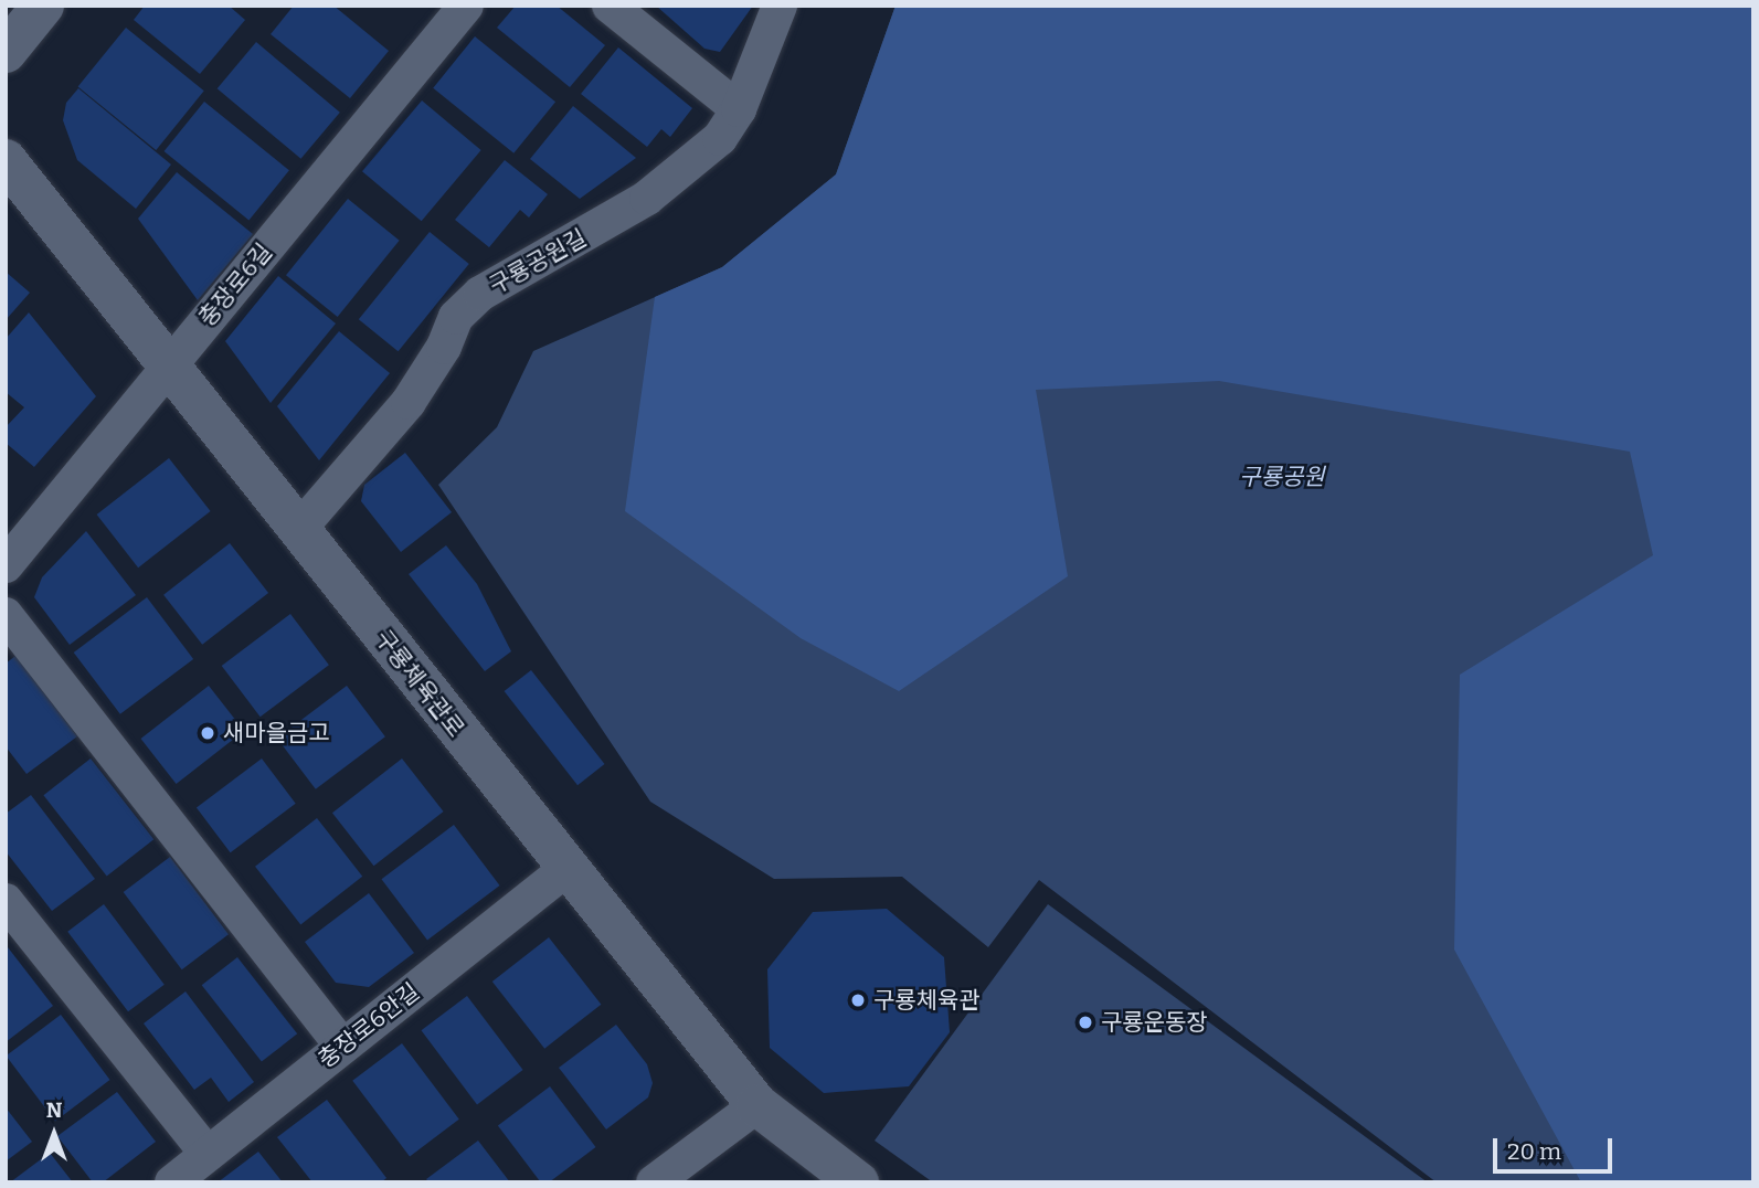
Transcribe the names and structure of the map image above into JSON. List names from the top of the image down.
{
  "streets": {
    "street": [
      "구룡공원길",
      "충장로6길",
      "구룡체육관로",
      "충장로6안길"
    ]
  },
  "crossings": [
    ["구룡공원길", "구룡체육관로"],
    ["충장로6길", "구룡체육관로"],
    ["구룡체육관로", "충장로6안길"]
  ],
  "parks": ["구룡공원"],
  "places": ["새마을금고", "구룡체육관", "구룡운동장"],
  "scale_bar": "20 m",
  "north": "top"
}
